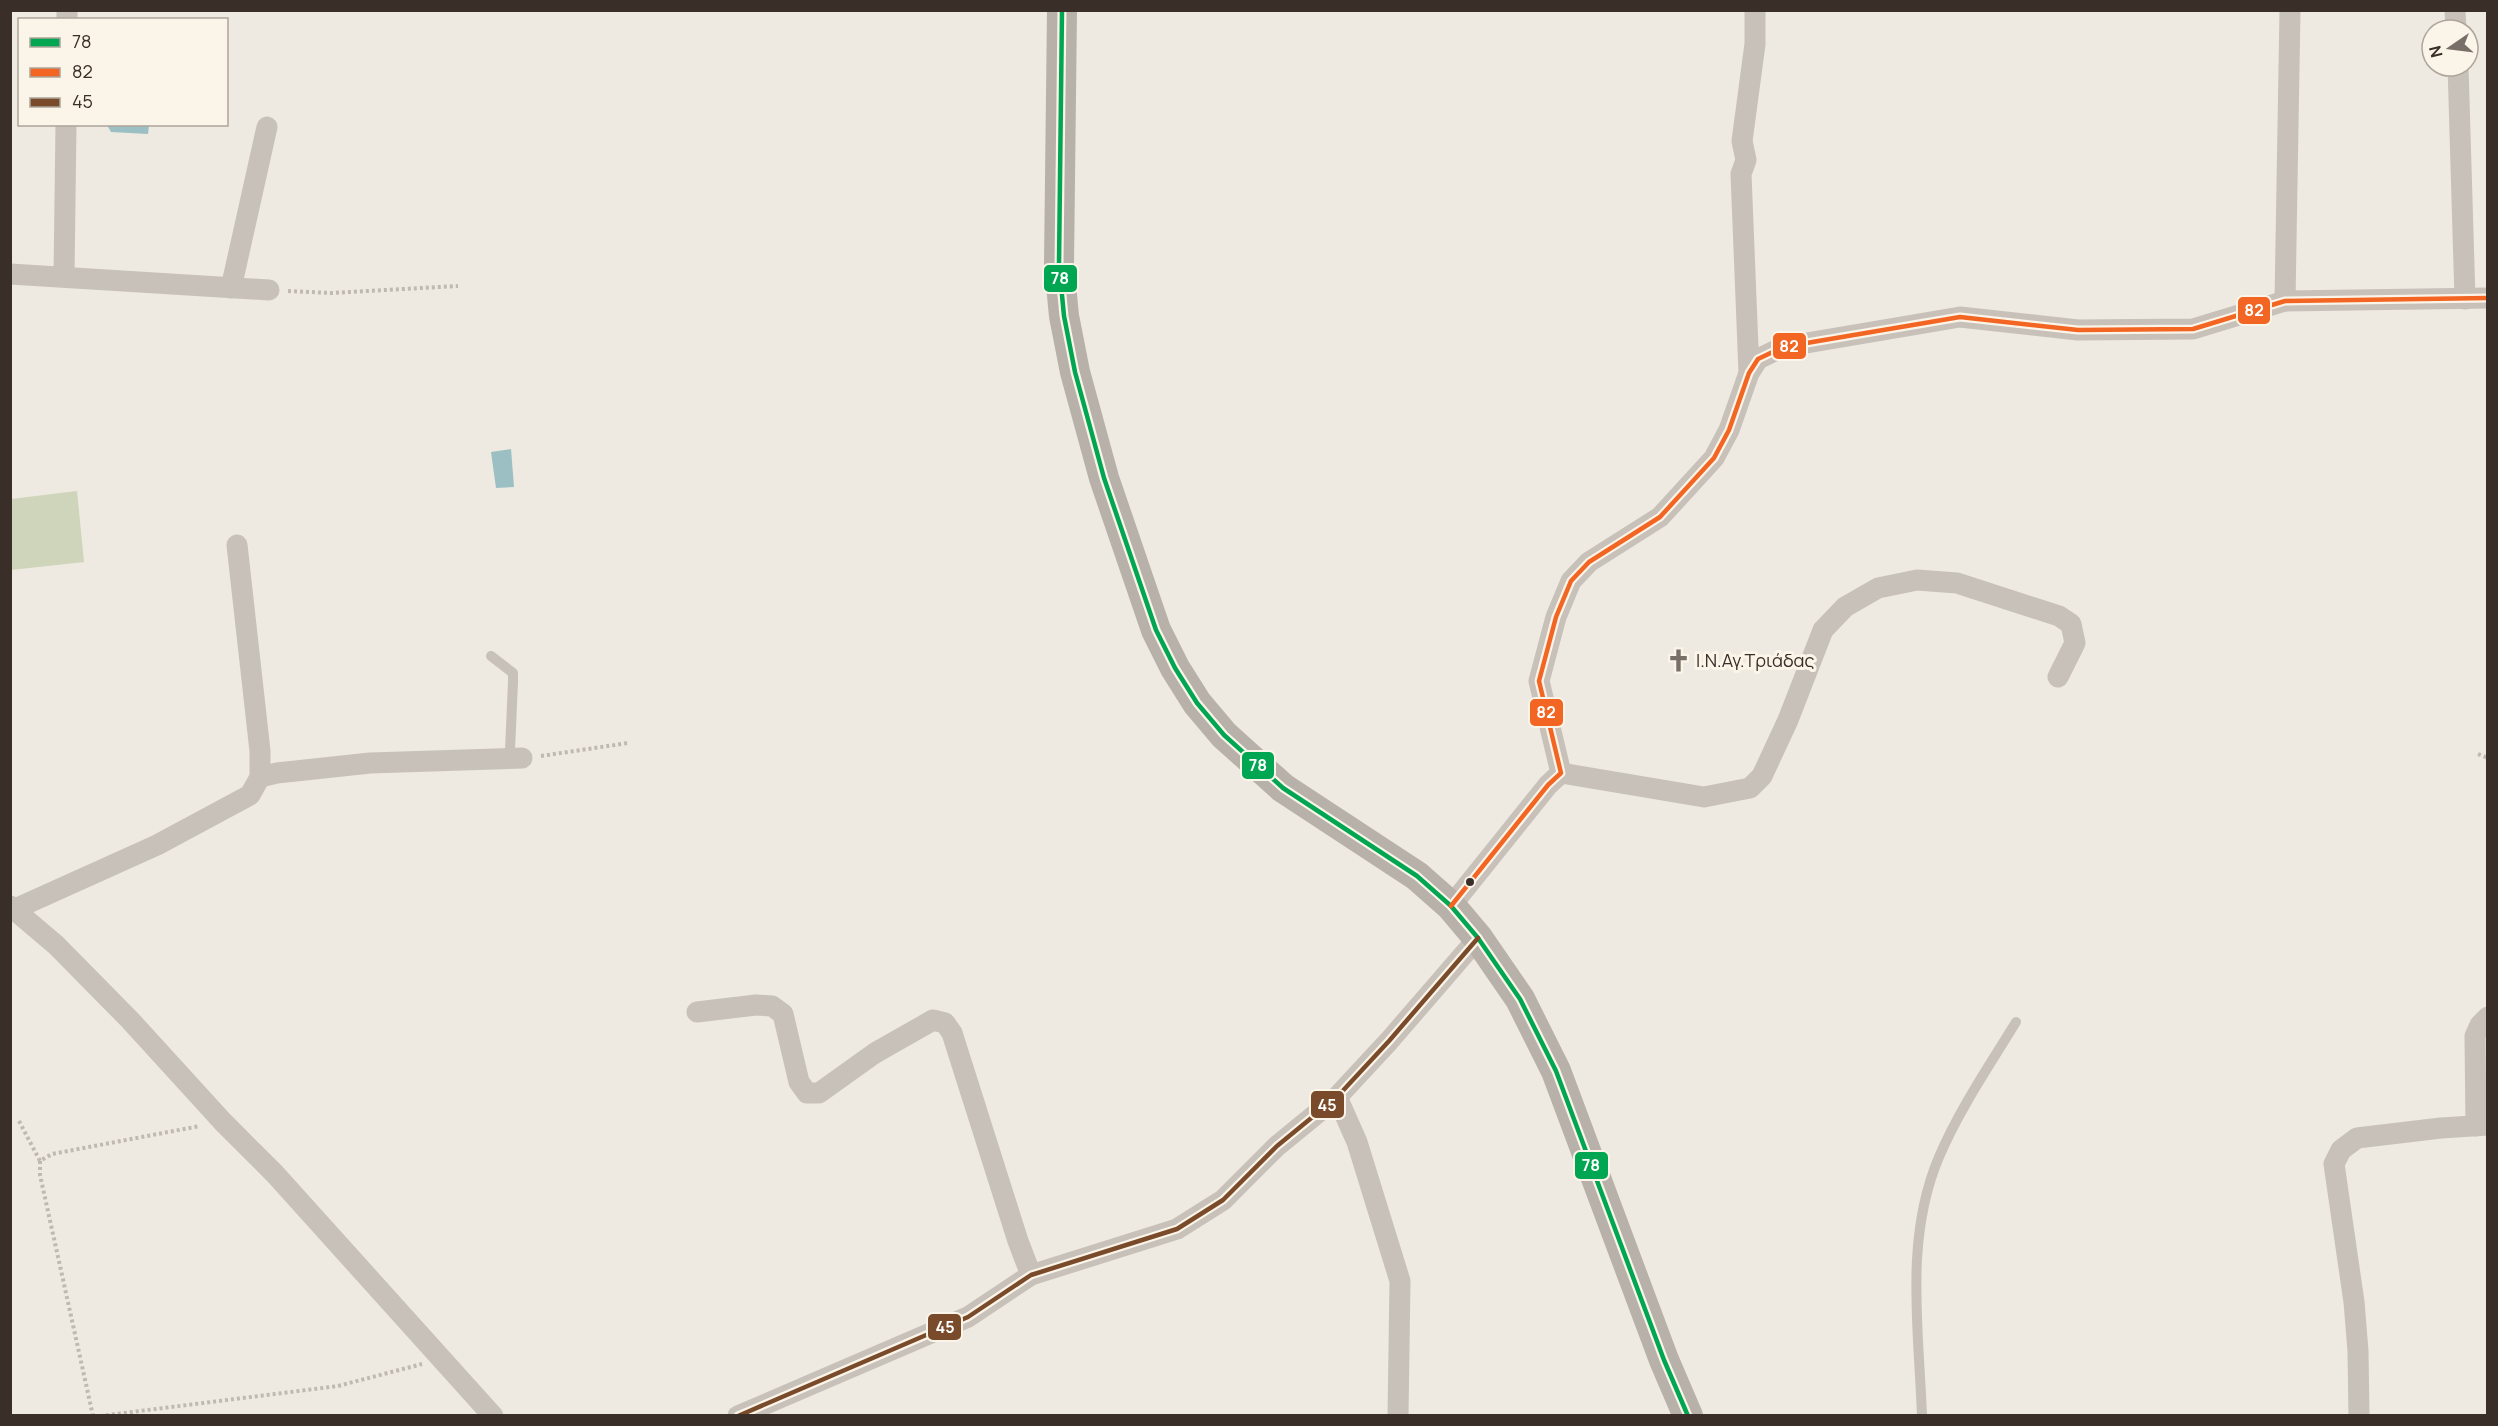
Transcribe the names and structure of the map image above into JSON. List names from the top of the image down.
{
  "places": {
    "church": ["Ι.Ν.Αγ.Τριάδας"]
  },
  "lines": ["transit line 78", "transit line 82", "transit line 45"],
  "legend": ["78", "82", "45"],
  "north": "left"
}
